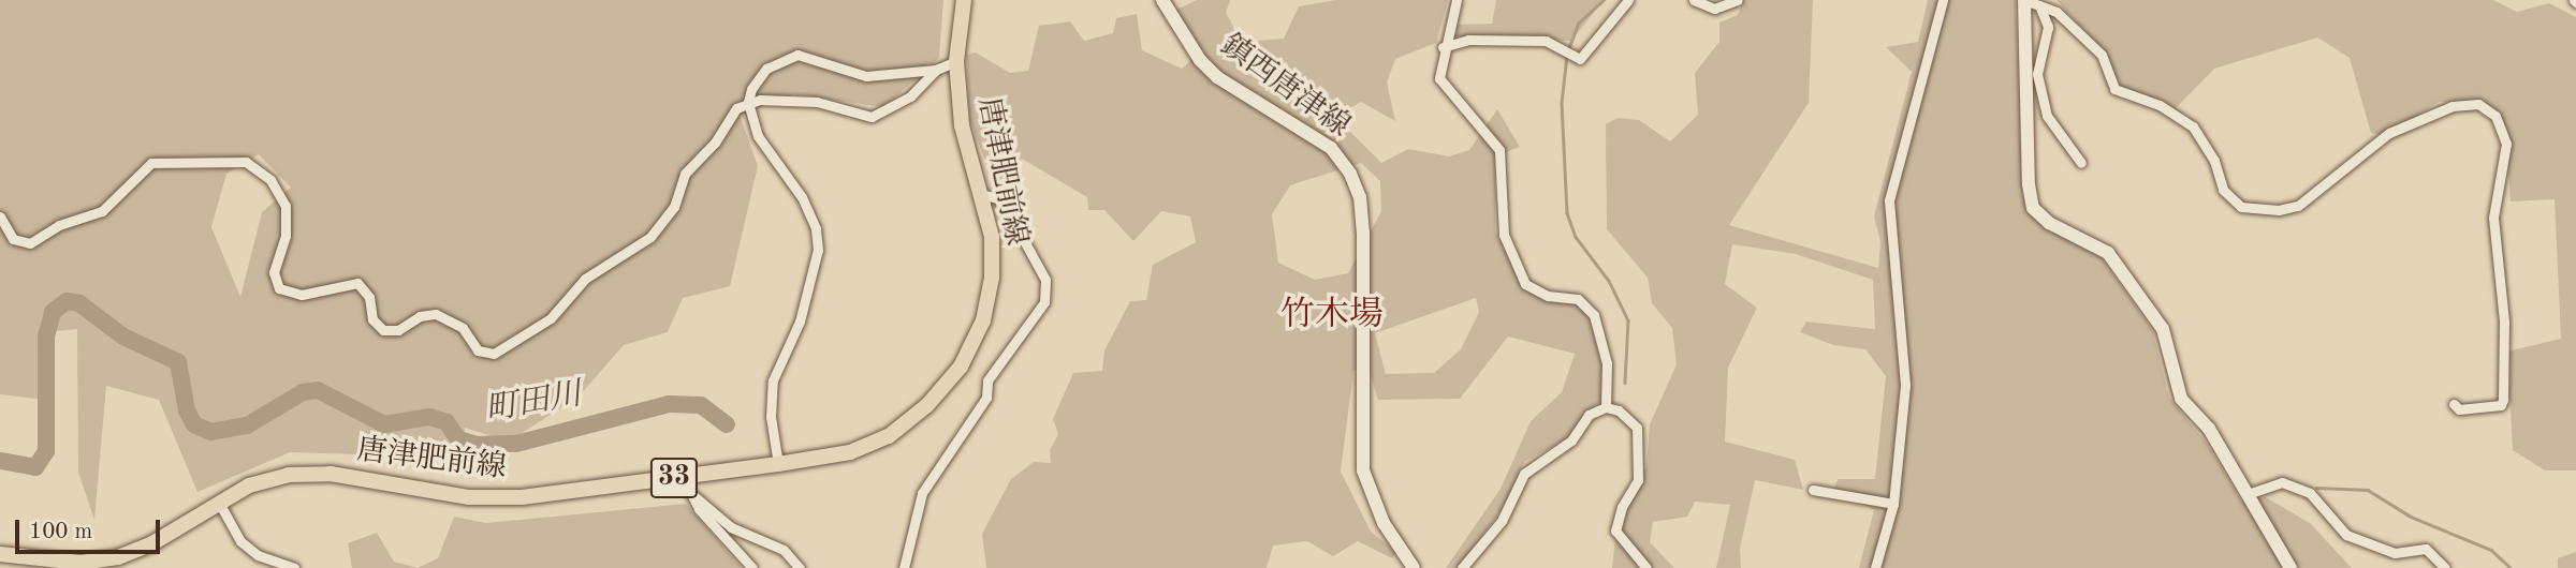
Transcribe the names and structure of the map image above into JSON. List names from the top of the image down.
{
  "streets": {
    "main road": ["鎮西唐津線", "唐津肥前線", "33"]
  },
  "districts": ["竹木場"],
  "water": ["町田川"],
  "scale_bar": "100 m"
}
